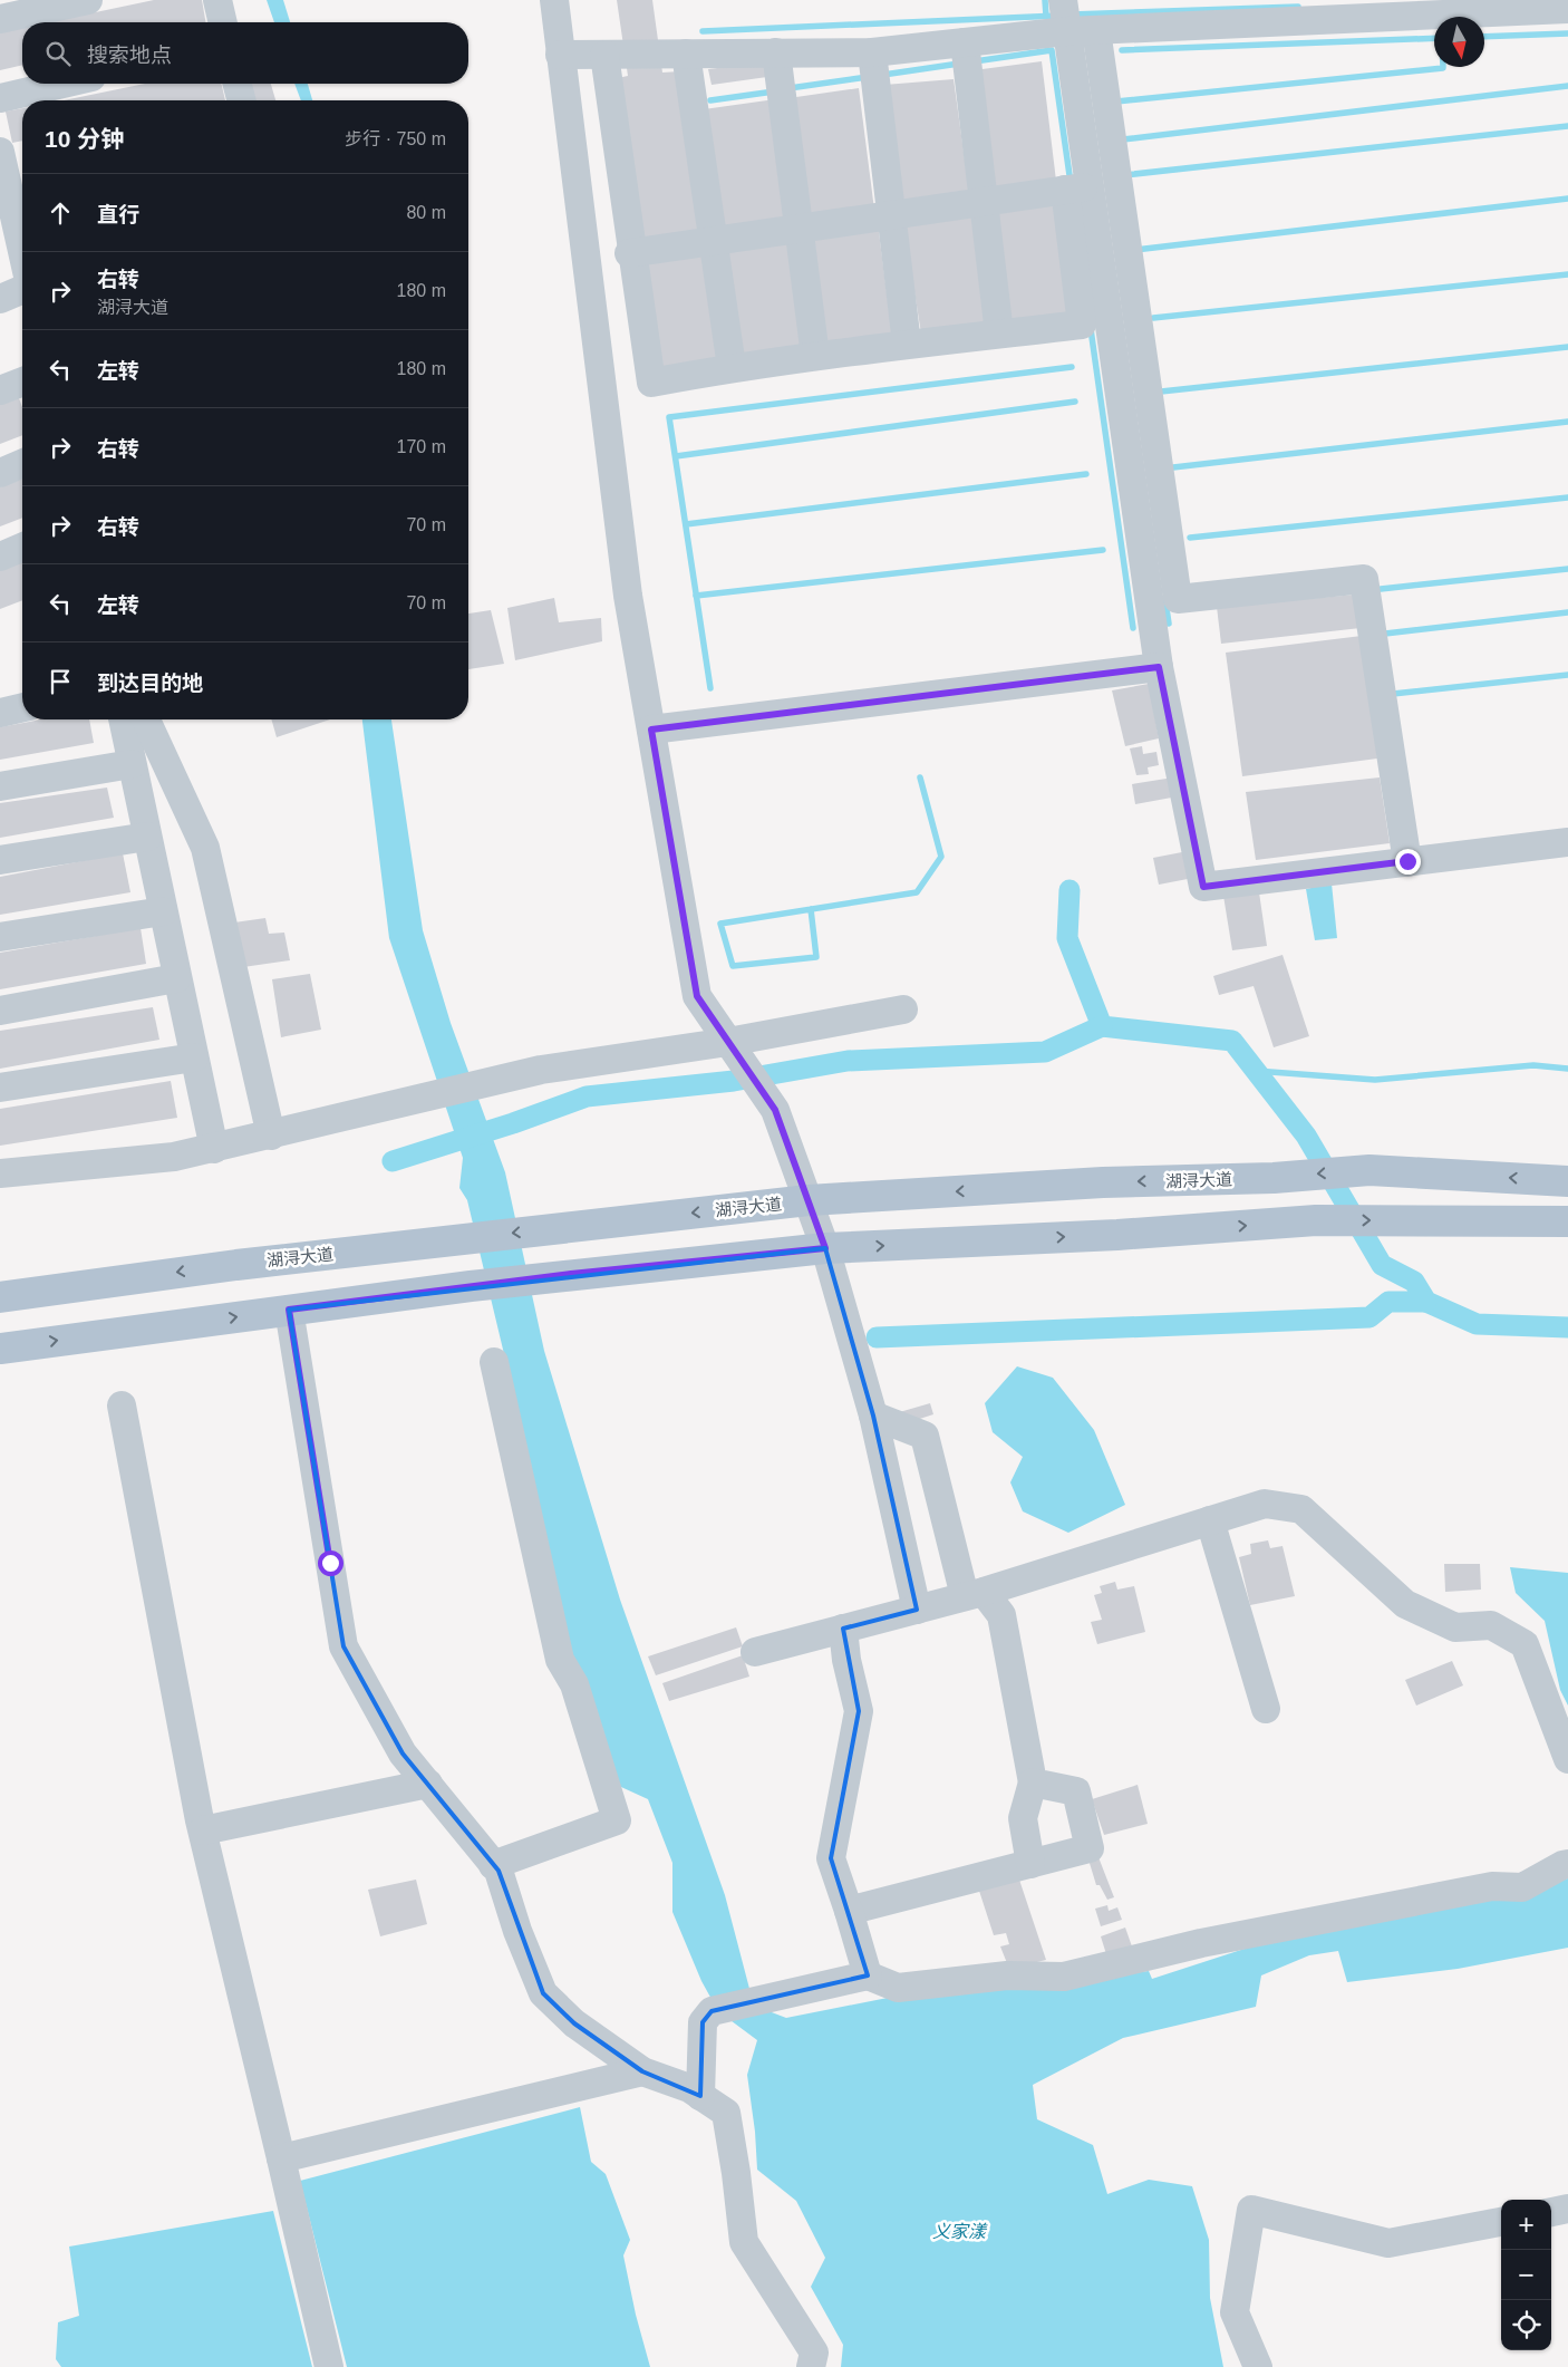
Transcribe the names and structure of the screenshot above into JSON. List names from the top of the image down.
{
  "streets": {
    "main road": ["湖浔大道"]
  },
  "water": ["义家漾"],
  "north": "bottom",
  "page": {
    "search": "搜索地点",
    "heading": ["10 分钟", "步行 · 750 m"],
    "list": [
      ["直行", "80 m"],
      ["右转", "湖浔大道", "180 m"],
      ["左转", "180 m"],
      ["右转", "170 m"],
      ["右转", "70 m"],
      ["左转", "70 m"],
      "到达目的地"
    ],
    "map_buttons": ["+", "−"]
  }
}
